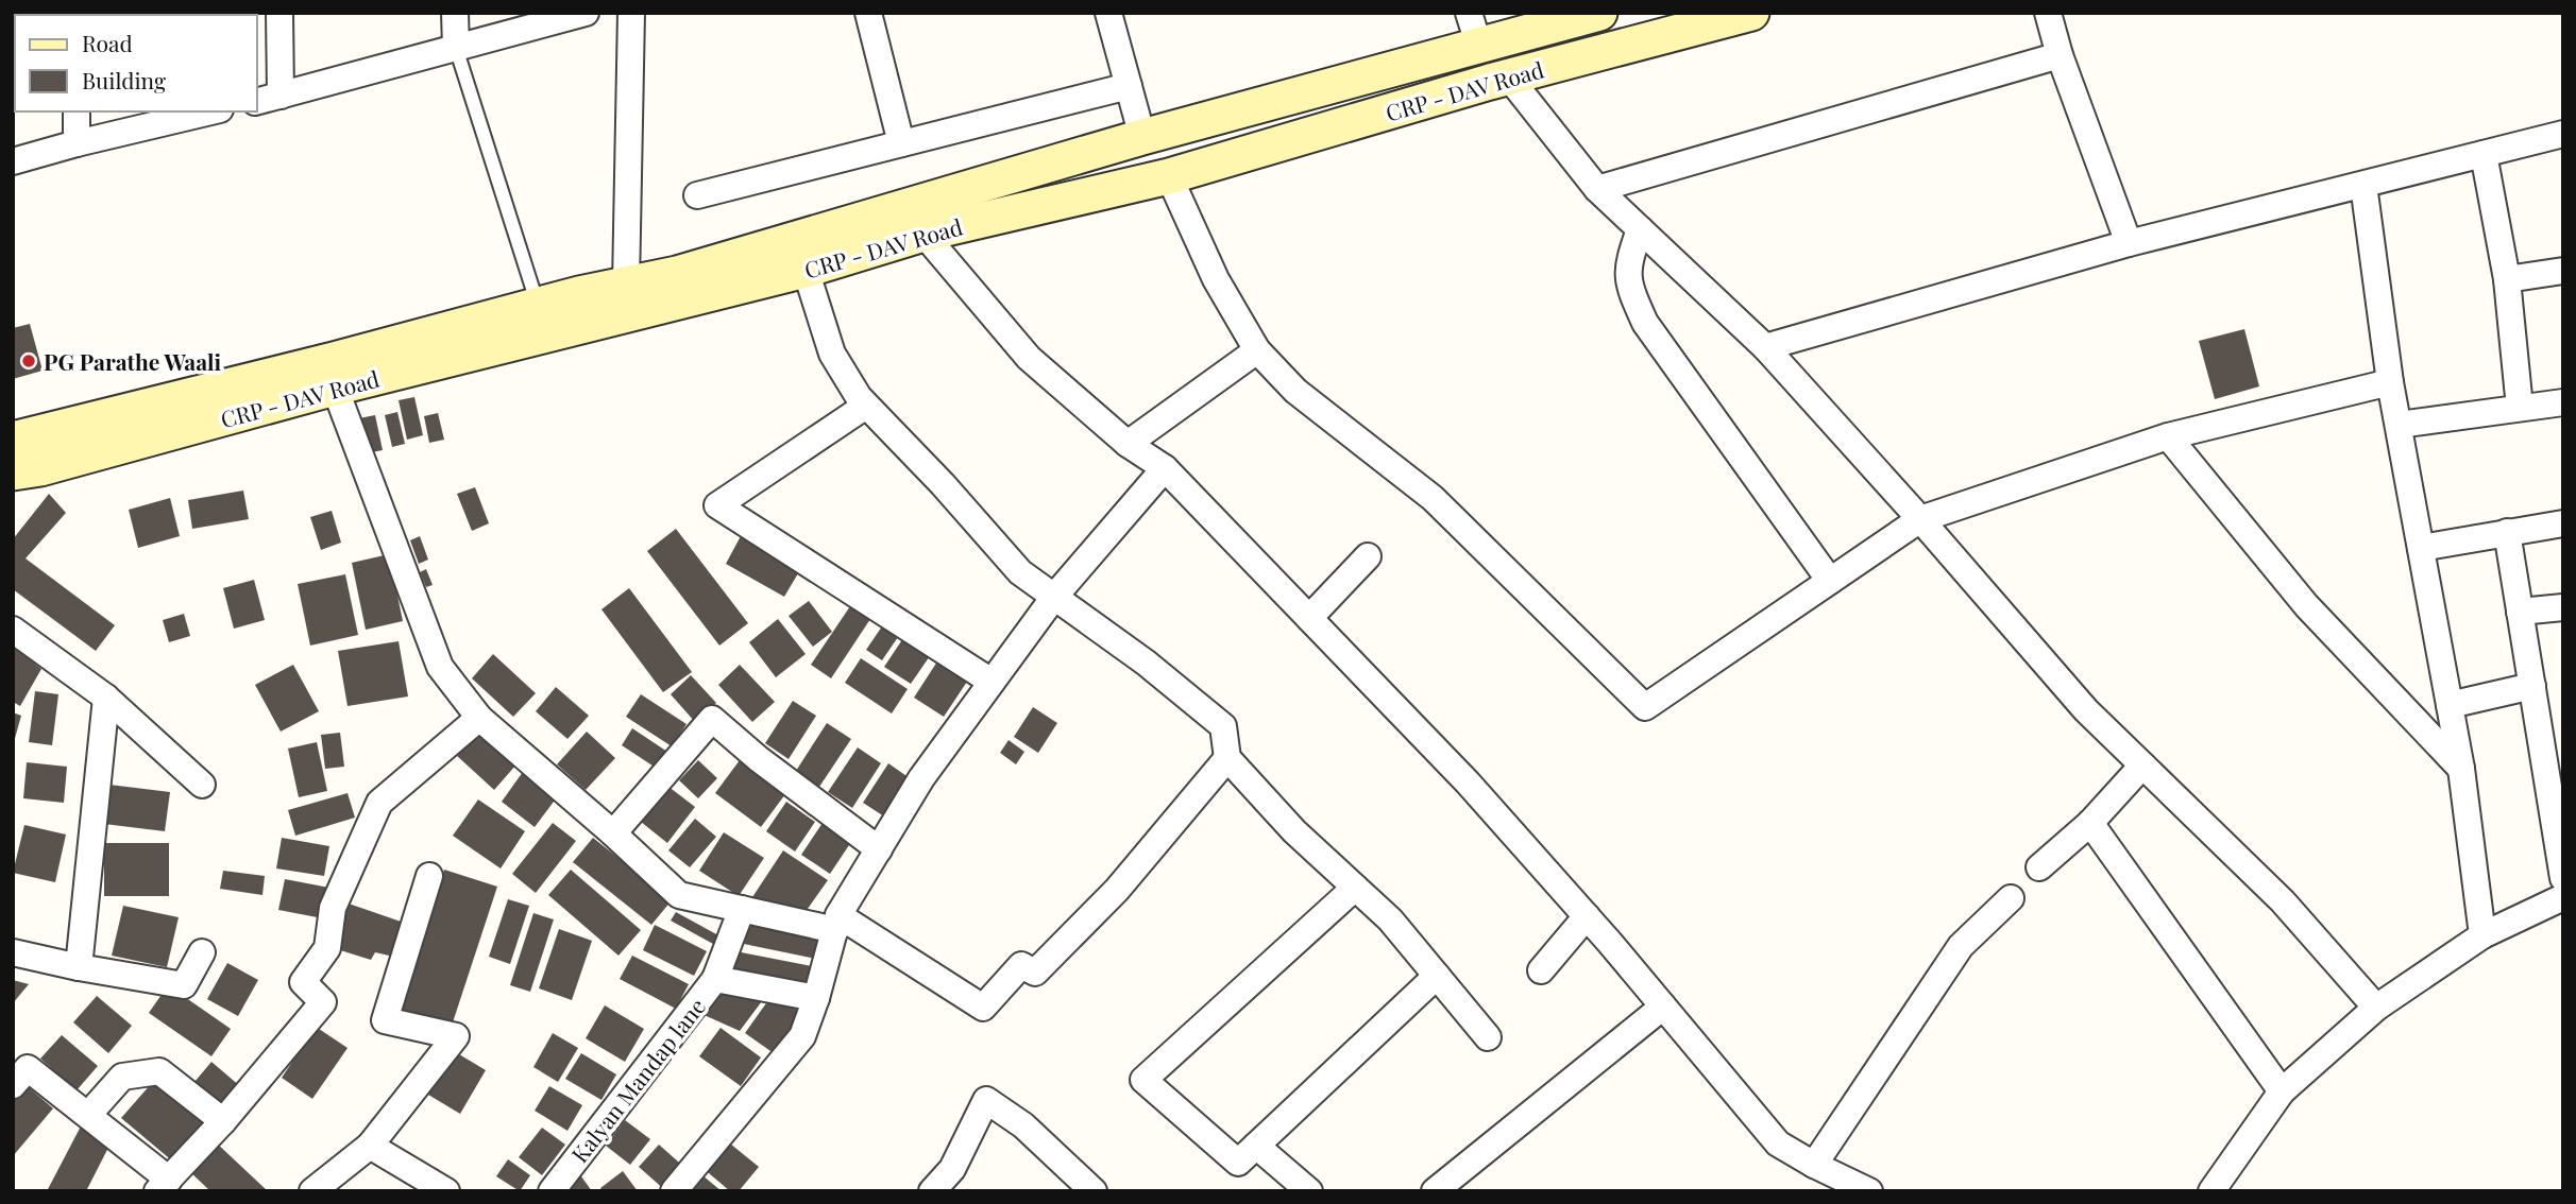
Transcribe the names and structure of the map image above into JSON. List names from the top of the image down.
{
  "streets": {
    "street": ["CRP - DAV Road", "Kalyan Mandap lane"]
  },
  "places": ["PG Parathe Waali"],
  "legend": ["Road", "Building"]
}
